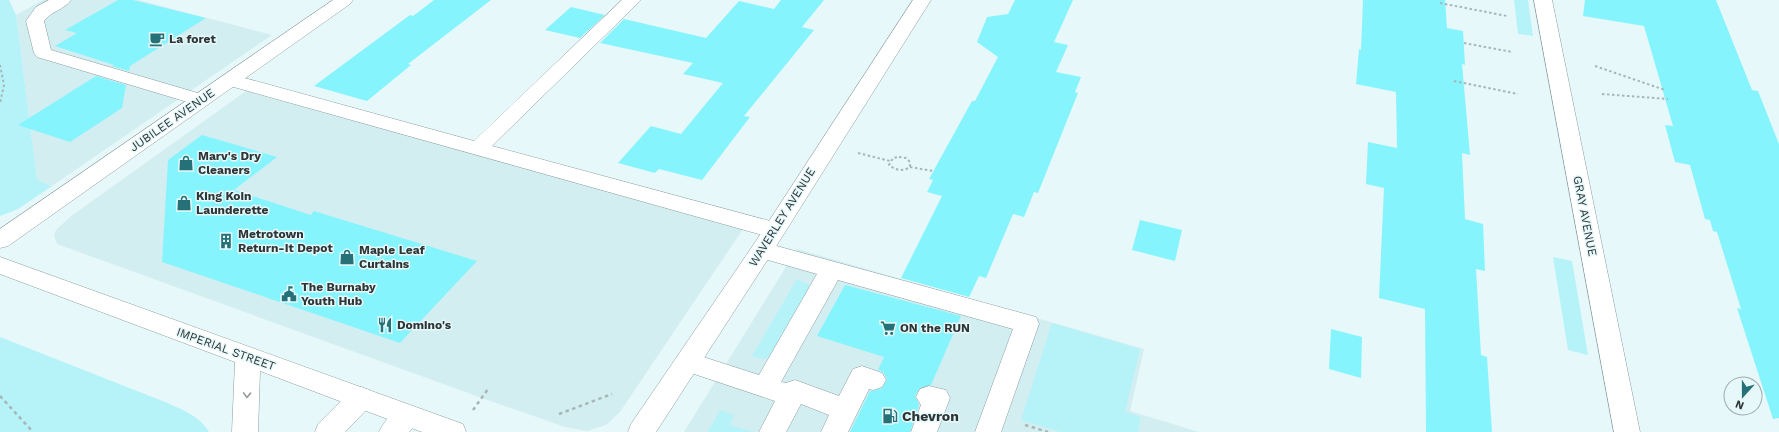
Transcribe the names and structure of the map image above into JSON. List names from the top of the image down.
{
  "streets": {
    "street": [
      "JUBILEE AVENUE",
      "GRAY AVENUE",
      "WAVERLEY AVENUE",
      "IMPERIAL STREET"
    ]
  },
  "places": {
    "cafe": ["La foret"],
    "shop": ["Marv's Dry Cleaners", "King Koin Launderette", "Maple Leaf Curtains"],
    "building": ["Metrotown Return-It Depot"],
    "public building": ["The Burnaby Youth Hub"],
    "restaurant": ["Domino's"],
    "supermarket": ["ON the RUN"],
    "fuel station": ["Chevron"]
  },
  "north": "bottom"
}
